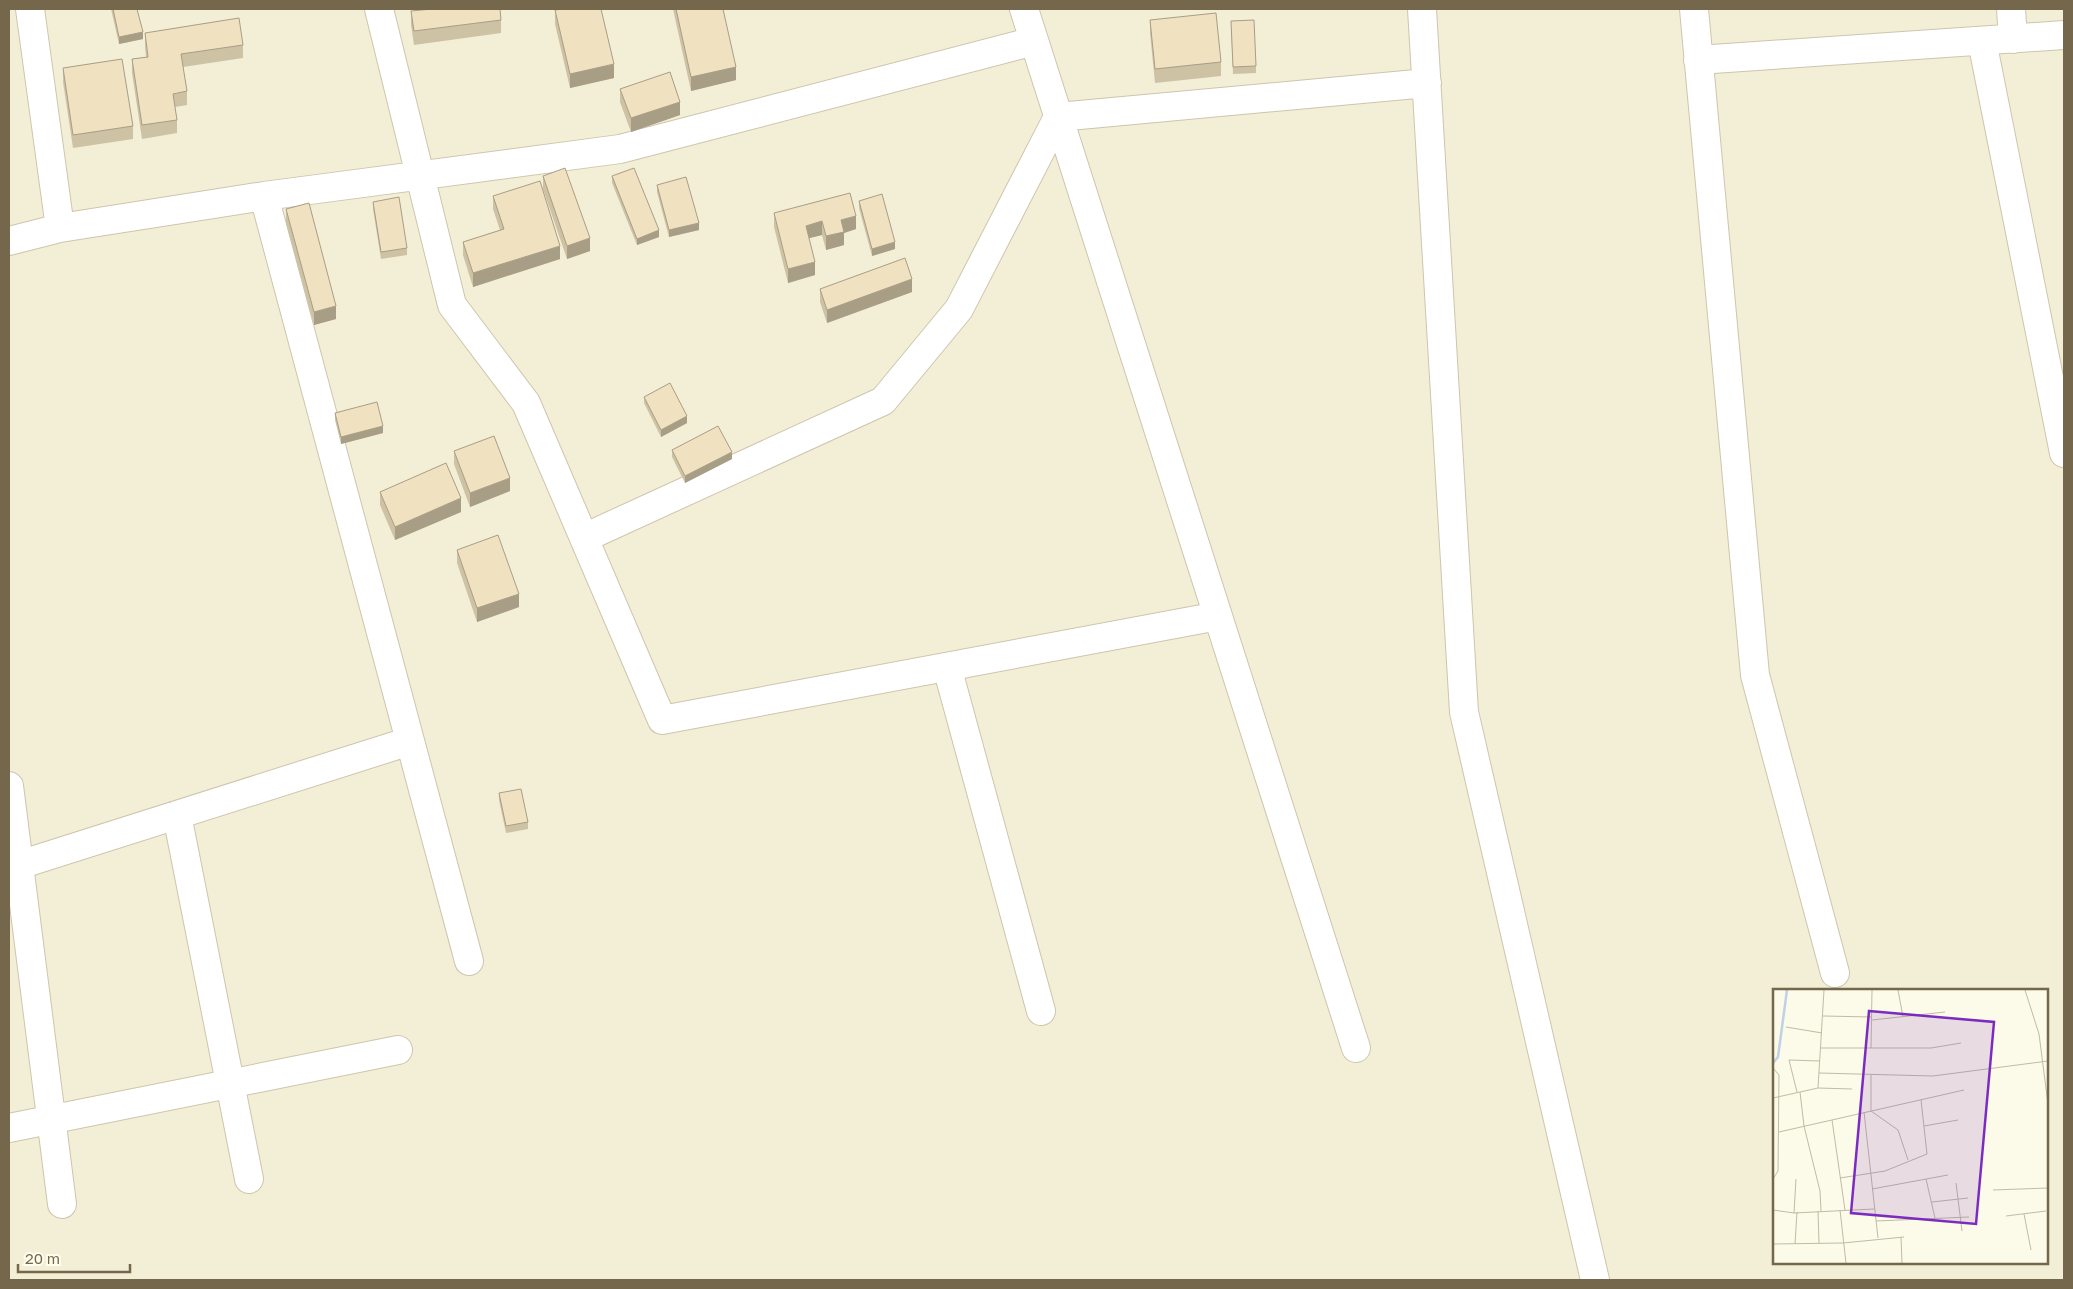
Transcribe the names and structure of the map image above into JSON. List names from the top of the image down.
{
  "scale_bar": "20 m"
}
